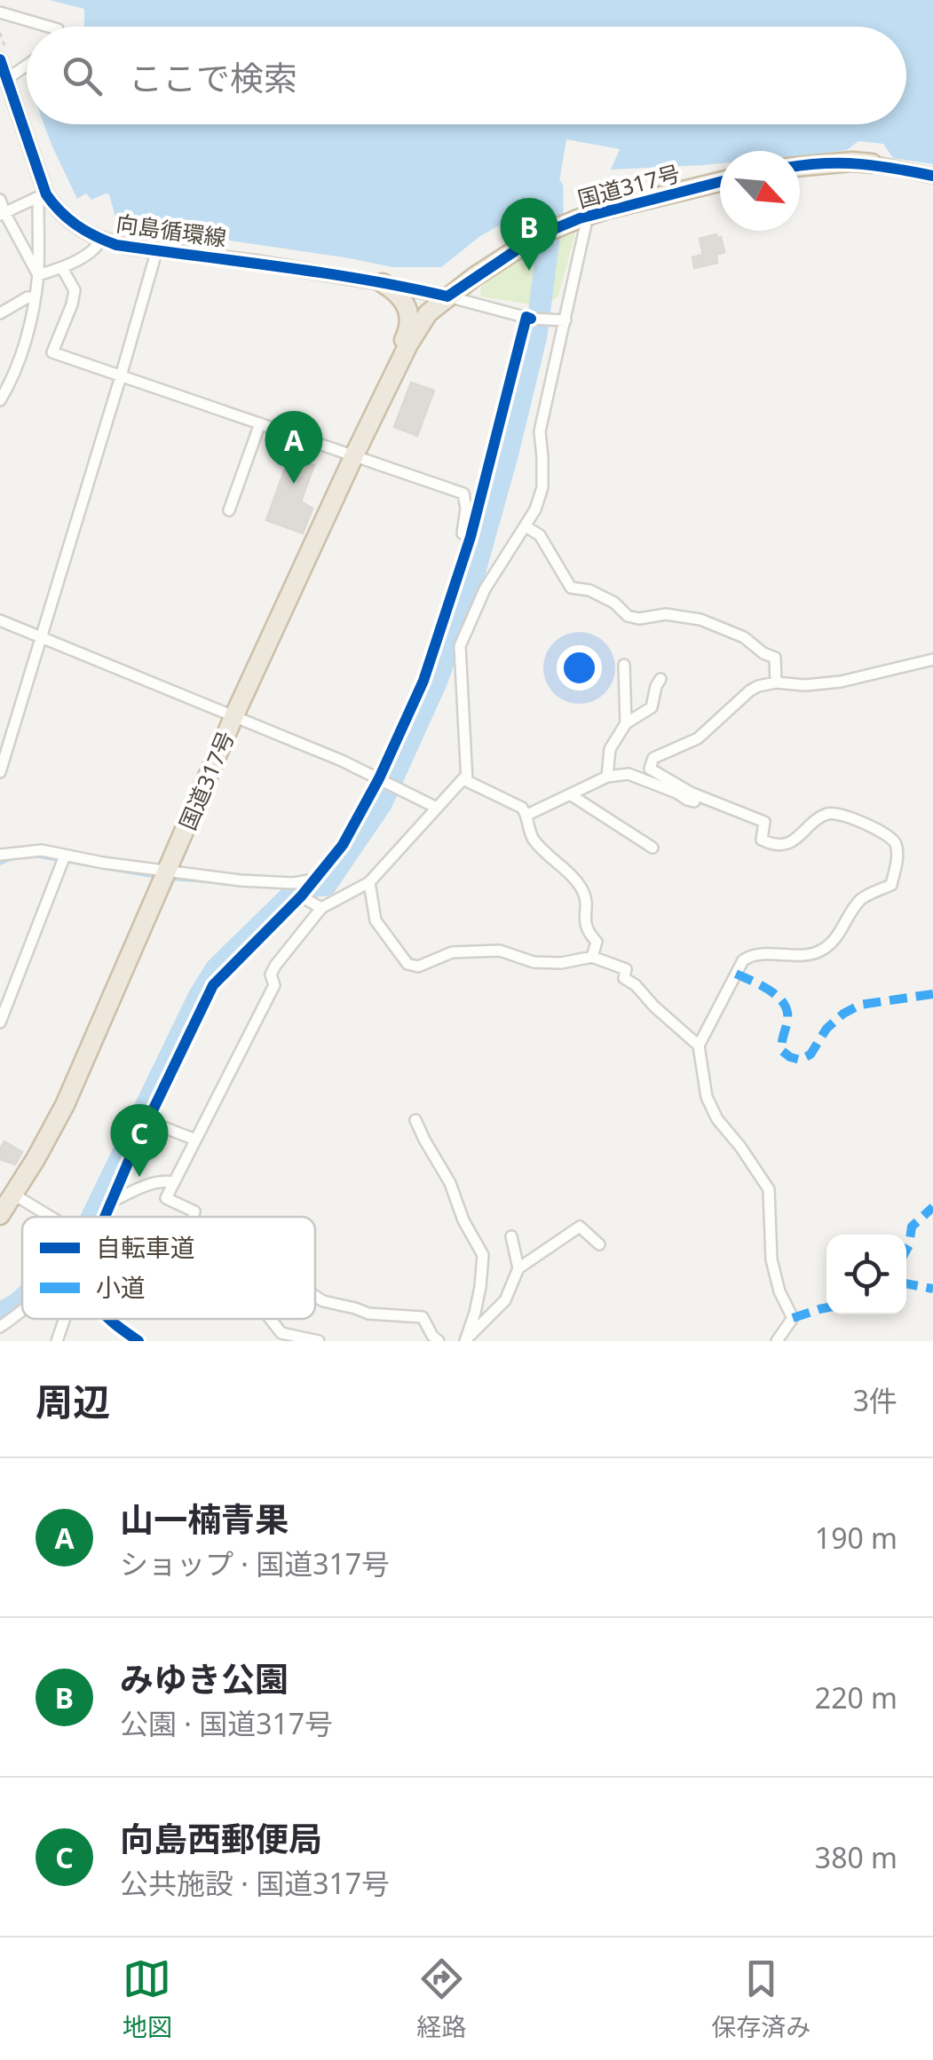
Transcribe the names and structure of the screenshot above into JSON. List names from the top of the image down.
{
  "streets": {
    "highway": ["国道317号"],
    "main road": ["向島循環線"]
  },
  "crossings": [
    ["国道317号", "向島循環線"]
  ],
  "legend": ["自転車道", "小道"],
  "north": "bottom right",
  "page": {
    "search": "ここで検索",
    "pins": ["B", "A", "C"],
    "heading": ["周辺", "3件"],
    "list": [
      {
        "mark": "A",
        "name": "山一楠青果",
        "note": "ショップ · 国道317号",
        "value": "190 m"
      },
      {
        "mark": "B",
        "name": "みゆき公園",
        "note": "公園 · 国道317号",
        "value": "220 m"
      },
      {
        "mark": "C",
        "name": "向島西郵便局",
        "note": "公共施設 · 国道317号",
        "value": "380 m"
      }
    ],
    "nav": ["地図", "経路", "保存済み"]
  }
}
